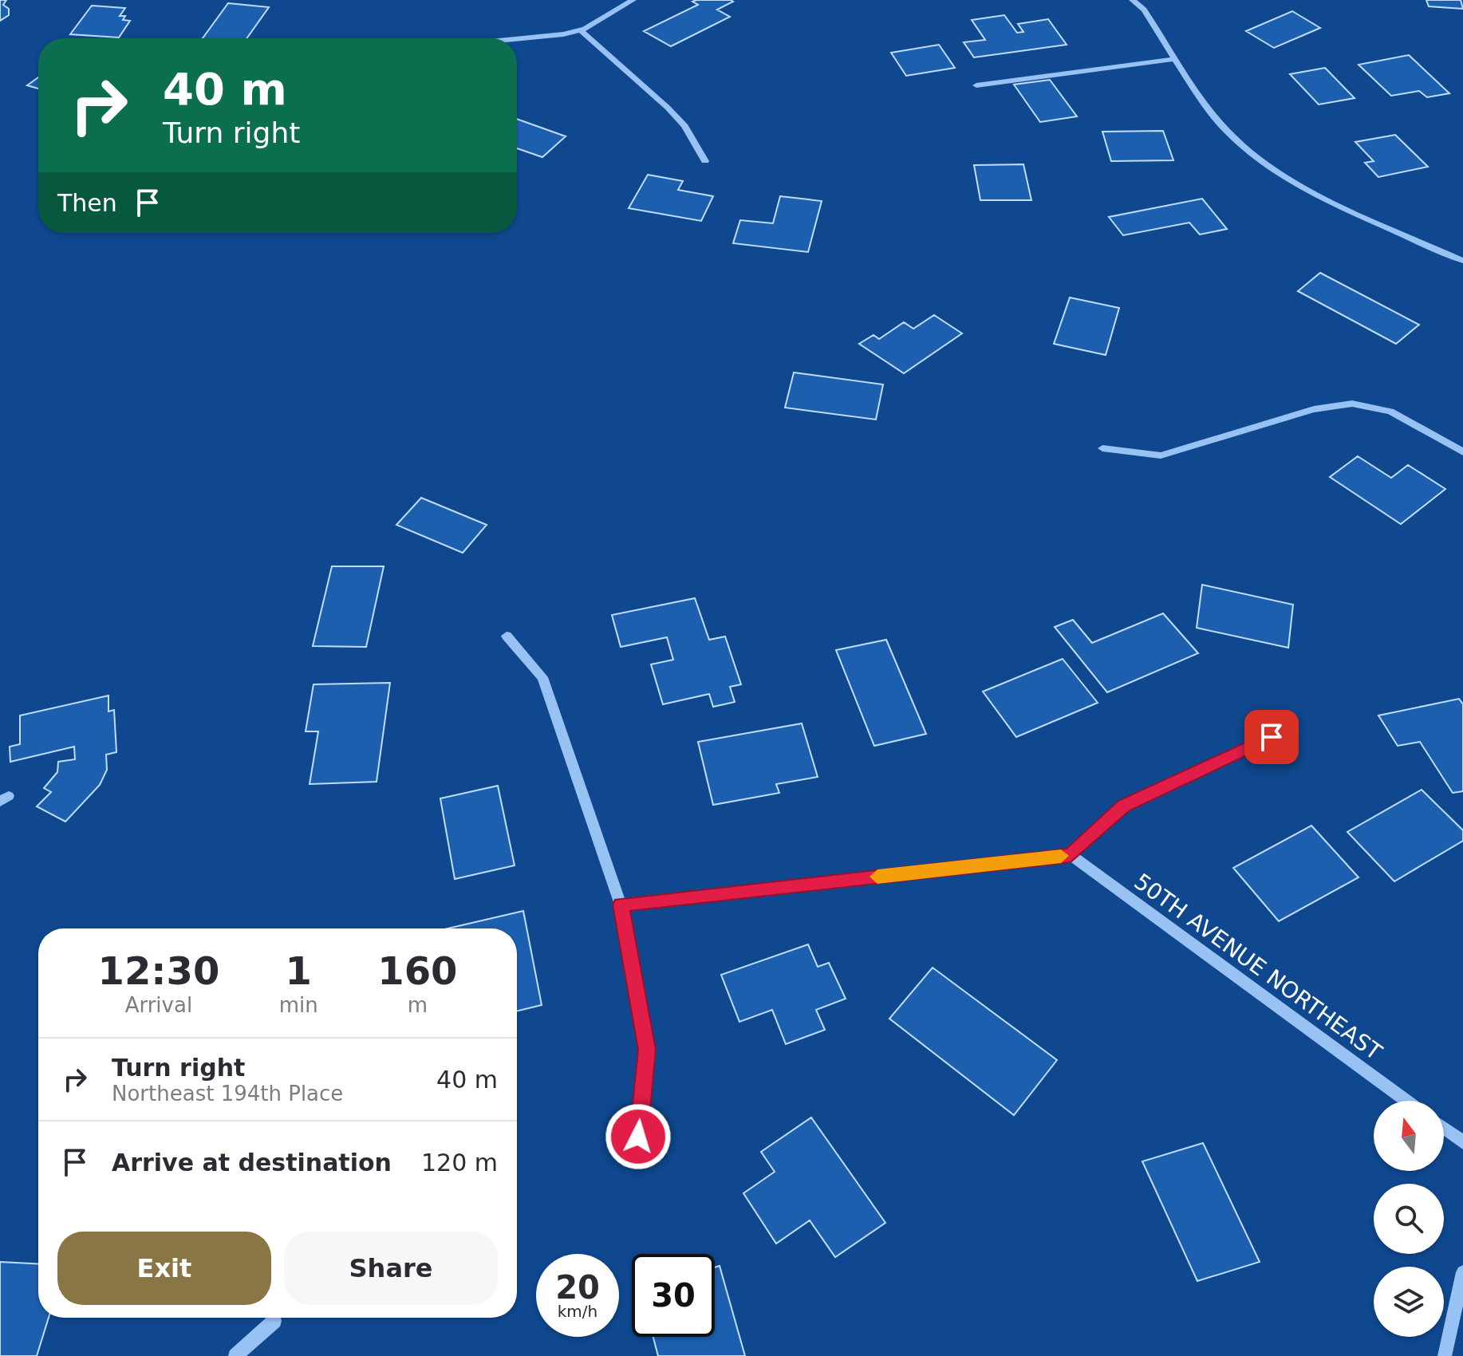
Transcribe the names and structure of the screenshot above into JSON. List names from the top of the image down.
{
  "streets": {
    "street": ["50TH AVENUE NORTHEAST"]
  },
  "north": "top",
  "page": {
    "turn": ["40 m", "Turn right"],
    "then": "Then",
    "eta": [
      "12:30",
      "Arrival",
      "1",
      "min",
      "160",
      "m"
    ],
    "list": [
      {
        "name": "Turn right",
        "note": "Northeast 194th Place",
        "value": "40 m"
      },
      {
        "name": "Arrive at destination",
        "value": "120 m"
      }
    ],
    "buttons": ["Exit", "Share"],
    "speed": "20 km/h",
    "limit": "30"
  }
}
